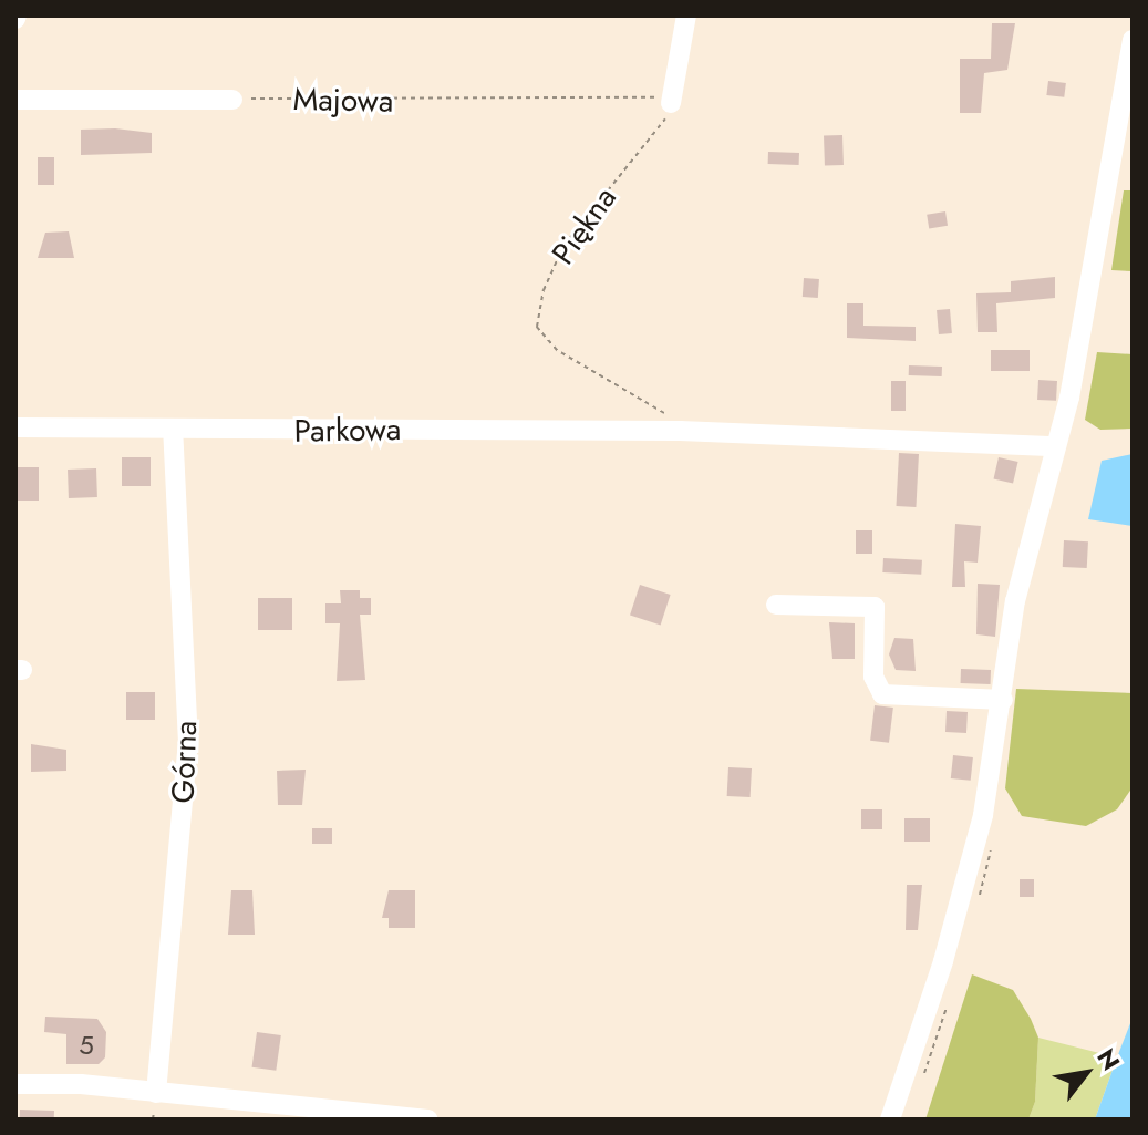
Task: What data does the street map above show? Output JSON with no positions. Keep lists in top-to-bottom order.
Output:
{
  "streets": {
    "street": ["Parkowa", "Górna"],
    "path": ["Majowa", "Piękna"]
  },
  "crossings": [
    ["Majowa", "Piękna"],
    ["Piękna", "Parkowa"],
    ["Parkowa", "Górna"]
  ],
  "house_numbers": ["5"],
  "north": "top right"
}
